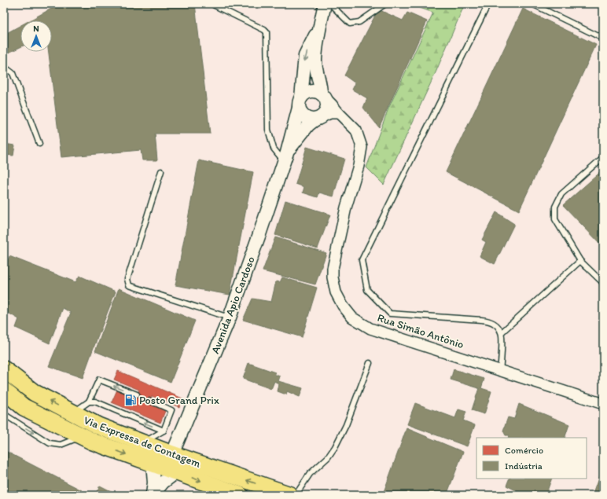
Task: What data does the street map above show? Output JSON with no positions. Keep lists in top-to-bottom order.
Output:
{
  "streets": {
    "highway": ["Via Expressa de Contagem"],
    "street": ["Avenida Apio Cardoso", "Rua Simão Antônio"]
  },
  "crossings": [
    ["Avenida Apio Cardoso", "Rua Simão Antônio"],
    ["Avenida Apio Cardoso", "Via Expressa de Contagem"]
  ],
  "places": {
    "fuel station": ["Posto Grand Prix"]
  },
  "legend": ["Comércio", "Indústria"],
  "north": "top"
}
